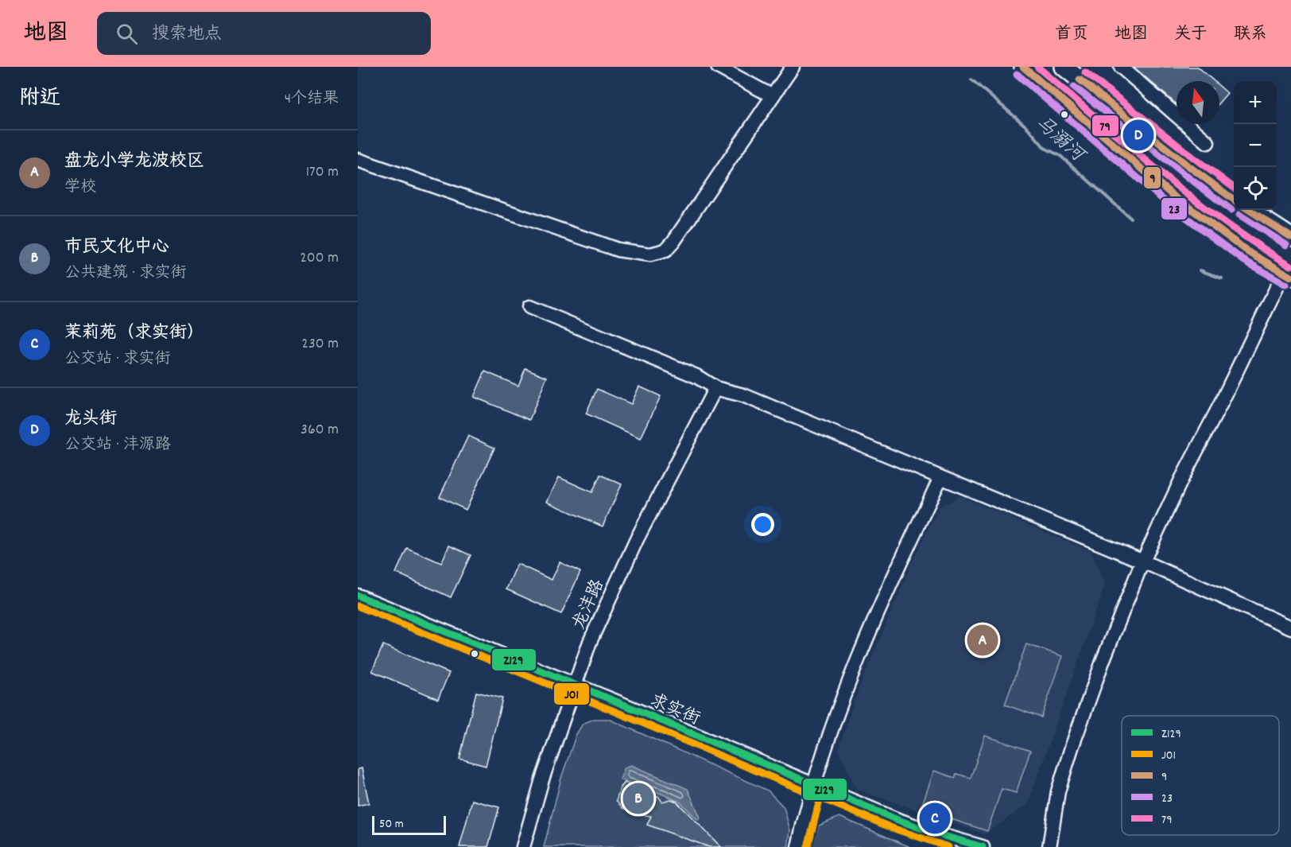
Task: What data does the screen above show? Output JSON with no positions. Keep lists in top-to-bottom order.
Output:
{
  "streets": {
    "street": ["龙沣路", "求实街"]
  },
  "crossings": [
    ["龙沣路", "求实街"]
  ],
  "water": ["马溺河"],
  "lines": [
    "transit line 9",
    "transit line 79",
    "transit line 23",
    "transit line Z129",
    "transit line J01"
  ],
  "legend": [
    "Z129",
    "J01",
    "9",
    "23",
    "79"
  ],
  "scale_bar": "50 m",
  "north": "top",
  "page": {
    "header": "地图",
    "search": "搜索地点",
    "nav": [
      "首页",
      "地图",
      "关于",
      "联系"
    ],
    "heading": ["附近", "4个结果"],
    "map_buttons": ["+", "−"],
    "pins": [
      "D",
      "A",
      "B",
      "C"
    ],
    "list": [
      {
        "mark": "A",
        "name": "盘龙小学龙波校区",
        "note": "学校",
        "value": "170 m"
      },
      {
        "mark": "B",
        "name": "市民文化中心",
        "note": "公共建筑 · 求实街",
        "value": "200 m"
      },
      {
        "mark": "C",
        "name": "茉莉苑（求实街）",
        "note": "公交站 · 求实街",
        "value": "230 m"
      },
      {
        "mark": "D",
        "name": "龙头街",
        "note": "公交站 · 沣源路",
        "value": "360 m"
      }
    ],
    "scale": "50 m"
  }
}
